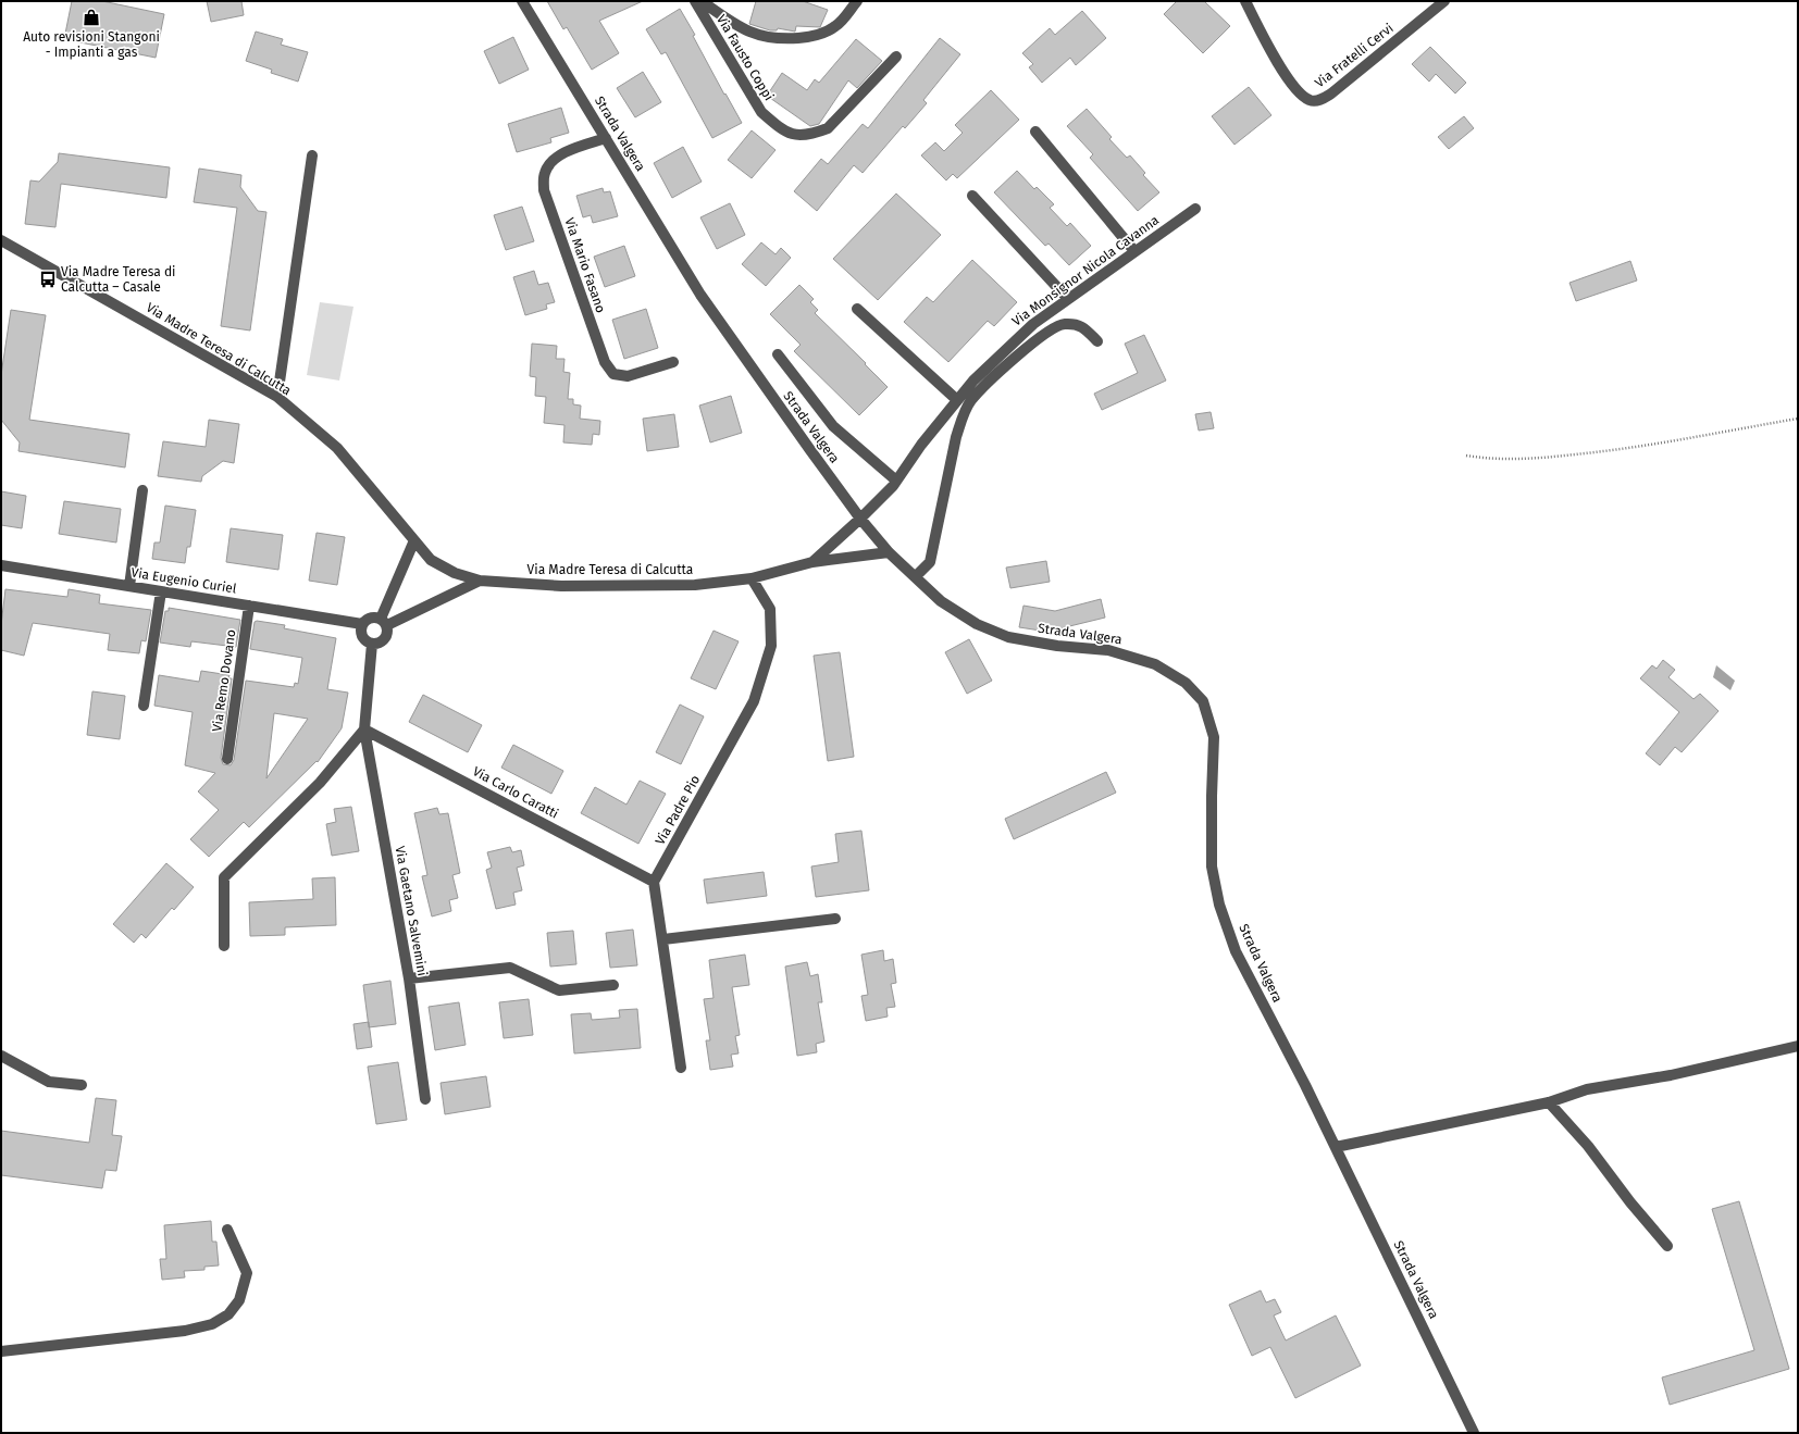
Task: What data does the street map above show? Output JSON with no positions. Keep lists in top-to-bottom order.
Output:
{
  "streets": {
    "street": [
      "Via Fratelli Cervi",
      "Via Fausto Coppi",
      "Strada Valgera",
      "Via Mario Fasano",
      "Via Monsignor Nicola Cavanna",
      "Via Madre Teresa di Calcutta",
      "Via Eugenio Curiel",
      "Via Remo Dovano",
      "Via Carlo Caratti",
      "Via Padre Pio",
      "Via Gaetano Salvemini"
    ]
  },
  "crossings": [
    ["Strada Valgera", "Via Mario Fasano"],
    ["Strada Valgera", "Via Monsignor Nicola Cavanna"],
    ["Strada Valgera", "Via Madre Teresa di Calcutta"],
    ["Via Monsignor Nicola Cavanna", "Via Madre Teresa di Calcutta"],
    ["Via Madre Teresa di Calcutta", "Via Padre Pio"],
    ["Via Eugenio Curiel", "Via Remo Dovano"],
    ["Via Carlo Caratti", "Via Padre Pio"],
    ["Via Carlo Caratti", "Via Gaetano Salvemini"]
  ],
  "places": {
    "shop": ["Auto revisioni Stangoni - Impianti a gas"],
    "bus stop": ["Via Madre Teresa di Calcutta – Casale"]
  }
}
